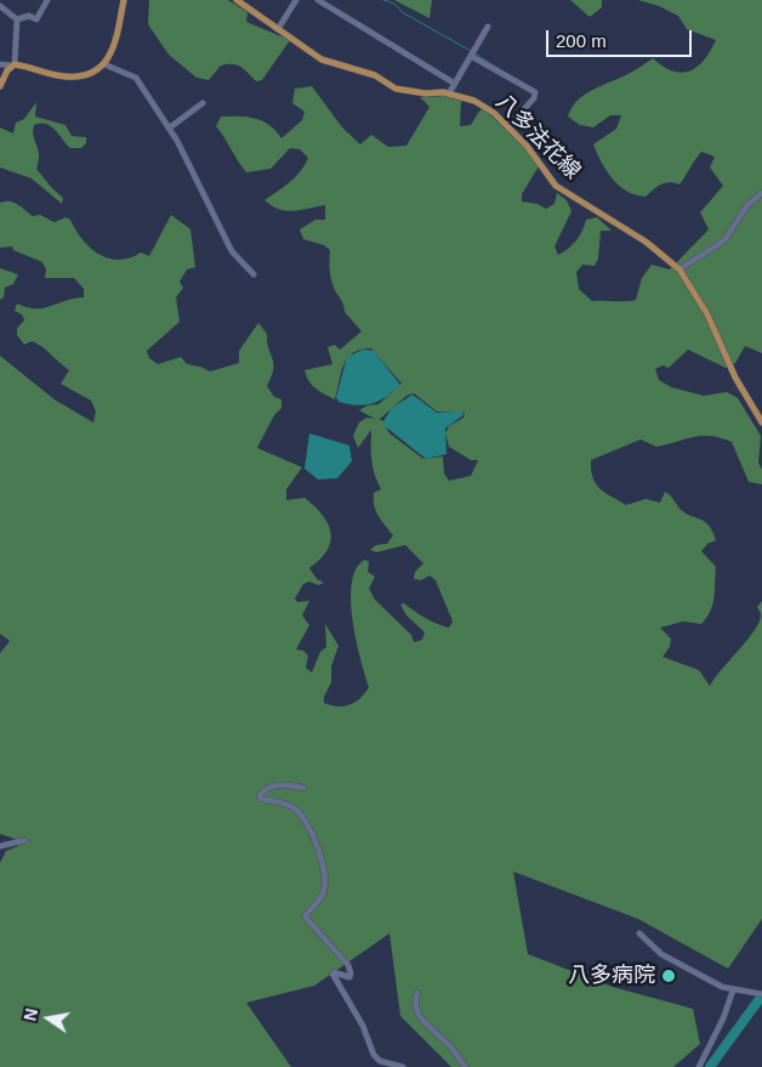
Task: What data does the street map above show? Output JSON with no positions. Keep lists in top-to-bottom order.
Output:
{
  "streets": {
    "main road": ["八多法花線"]
  },
  "places": ["八多病院"],
  "scale_bar": "200 m",
  "north": "left"
}
